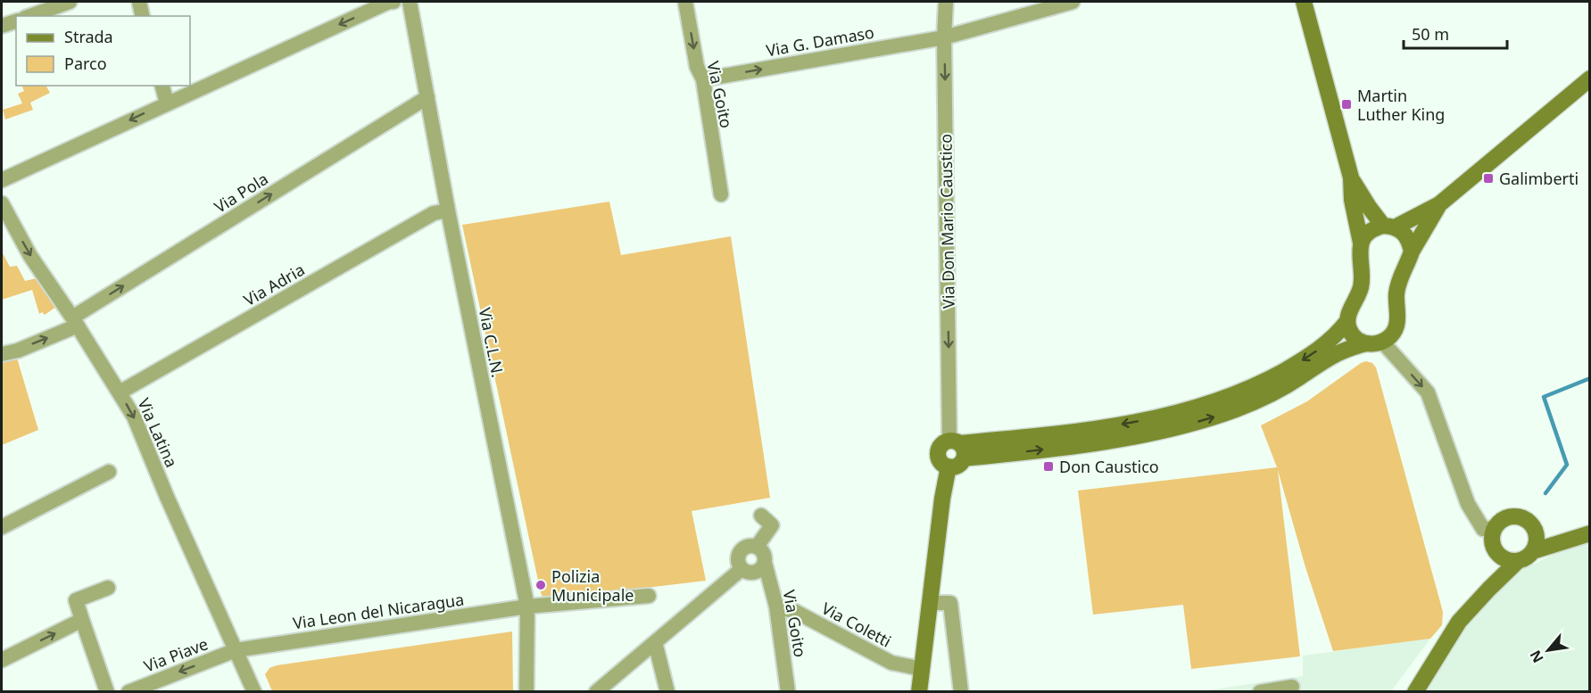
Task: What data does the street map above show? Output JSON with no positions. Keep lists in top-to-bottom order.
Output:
{
  "streets": {
    "street": [
      "Via G. Damaso",
      "Via Goito",
      "Via Pola",
      "Via Don Mario Caustico",
      "Via Adria",
      "Via C.L.N.",
      "Via Latina",
      "Via Leon del Nicaragua",
      "Via Coletti",
      "Via Piave"
    ]
  },
  "crossings": [
    ["Via G. Damaso", "Via Goito"],
    ["Via G. Damaso", "Via Don Mario Caustico"],
    ["Via Goito", "Via Coletti"],
    ["Via Pola", "Via C.L.N."],
    ["Via Pola", "Via Latina"],
    ["Via Adria", "Via C.L.N."],
    ["Via Adria", "Via Latina"],
    ["Via C.L.N.", "Via Leon del Nicaragua"],
    ["Via Latina", "Via Leon del Nicaragua"],
    ["Via Latina", "Via Piave"],
    ["Via Leon del Nicaragua", "Via Piave"]
  ],
  "one_way": [
    "Via G. Damaso",
    "Via Don Mario Caustico",
    "Via Latina",
    "Via Piave"
  ],
  "places": {
    "transit": ["Martin Luther King", "Galimberti", "Don Caustico"],
    "other": ["Polizia Municipale"]
  },
  "legend": ["Strada", "Parco"],
  "scale_bar": "50 m",
  "north": "bottom left"
}
